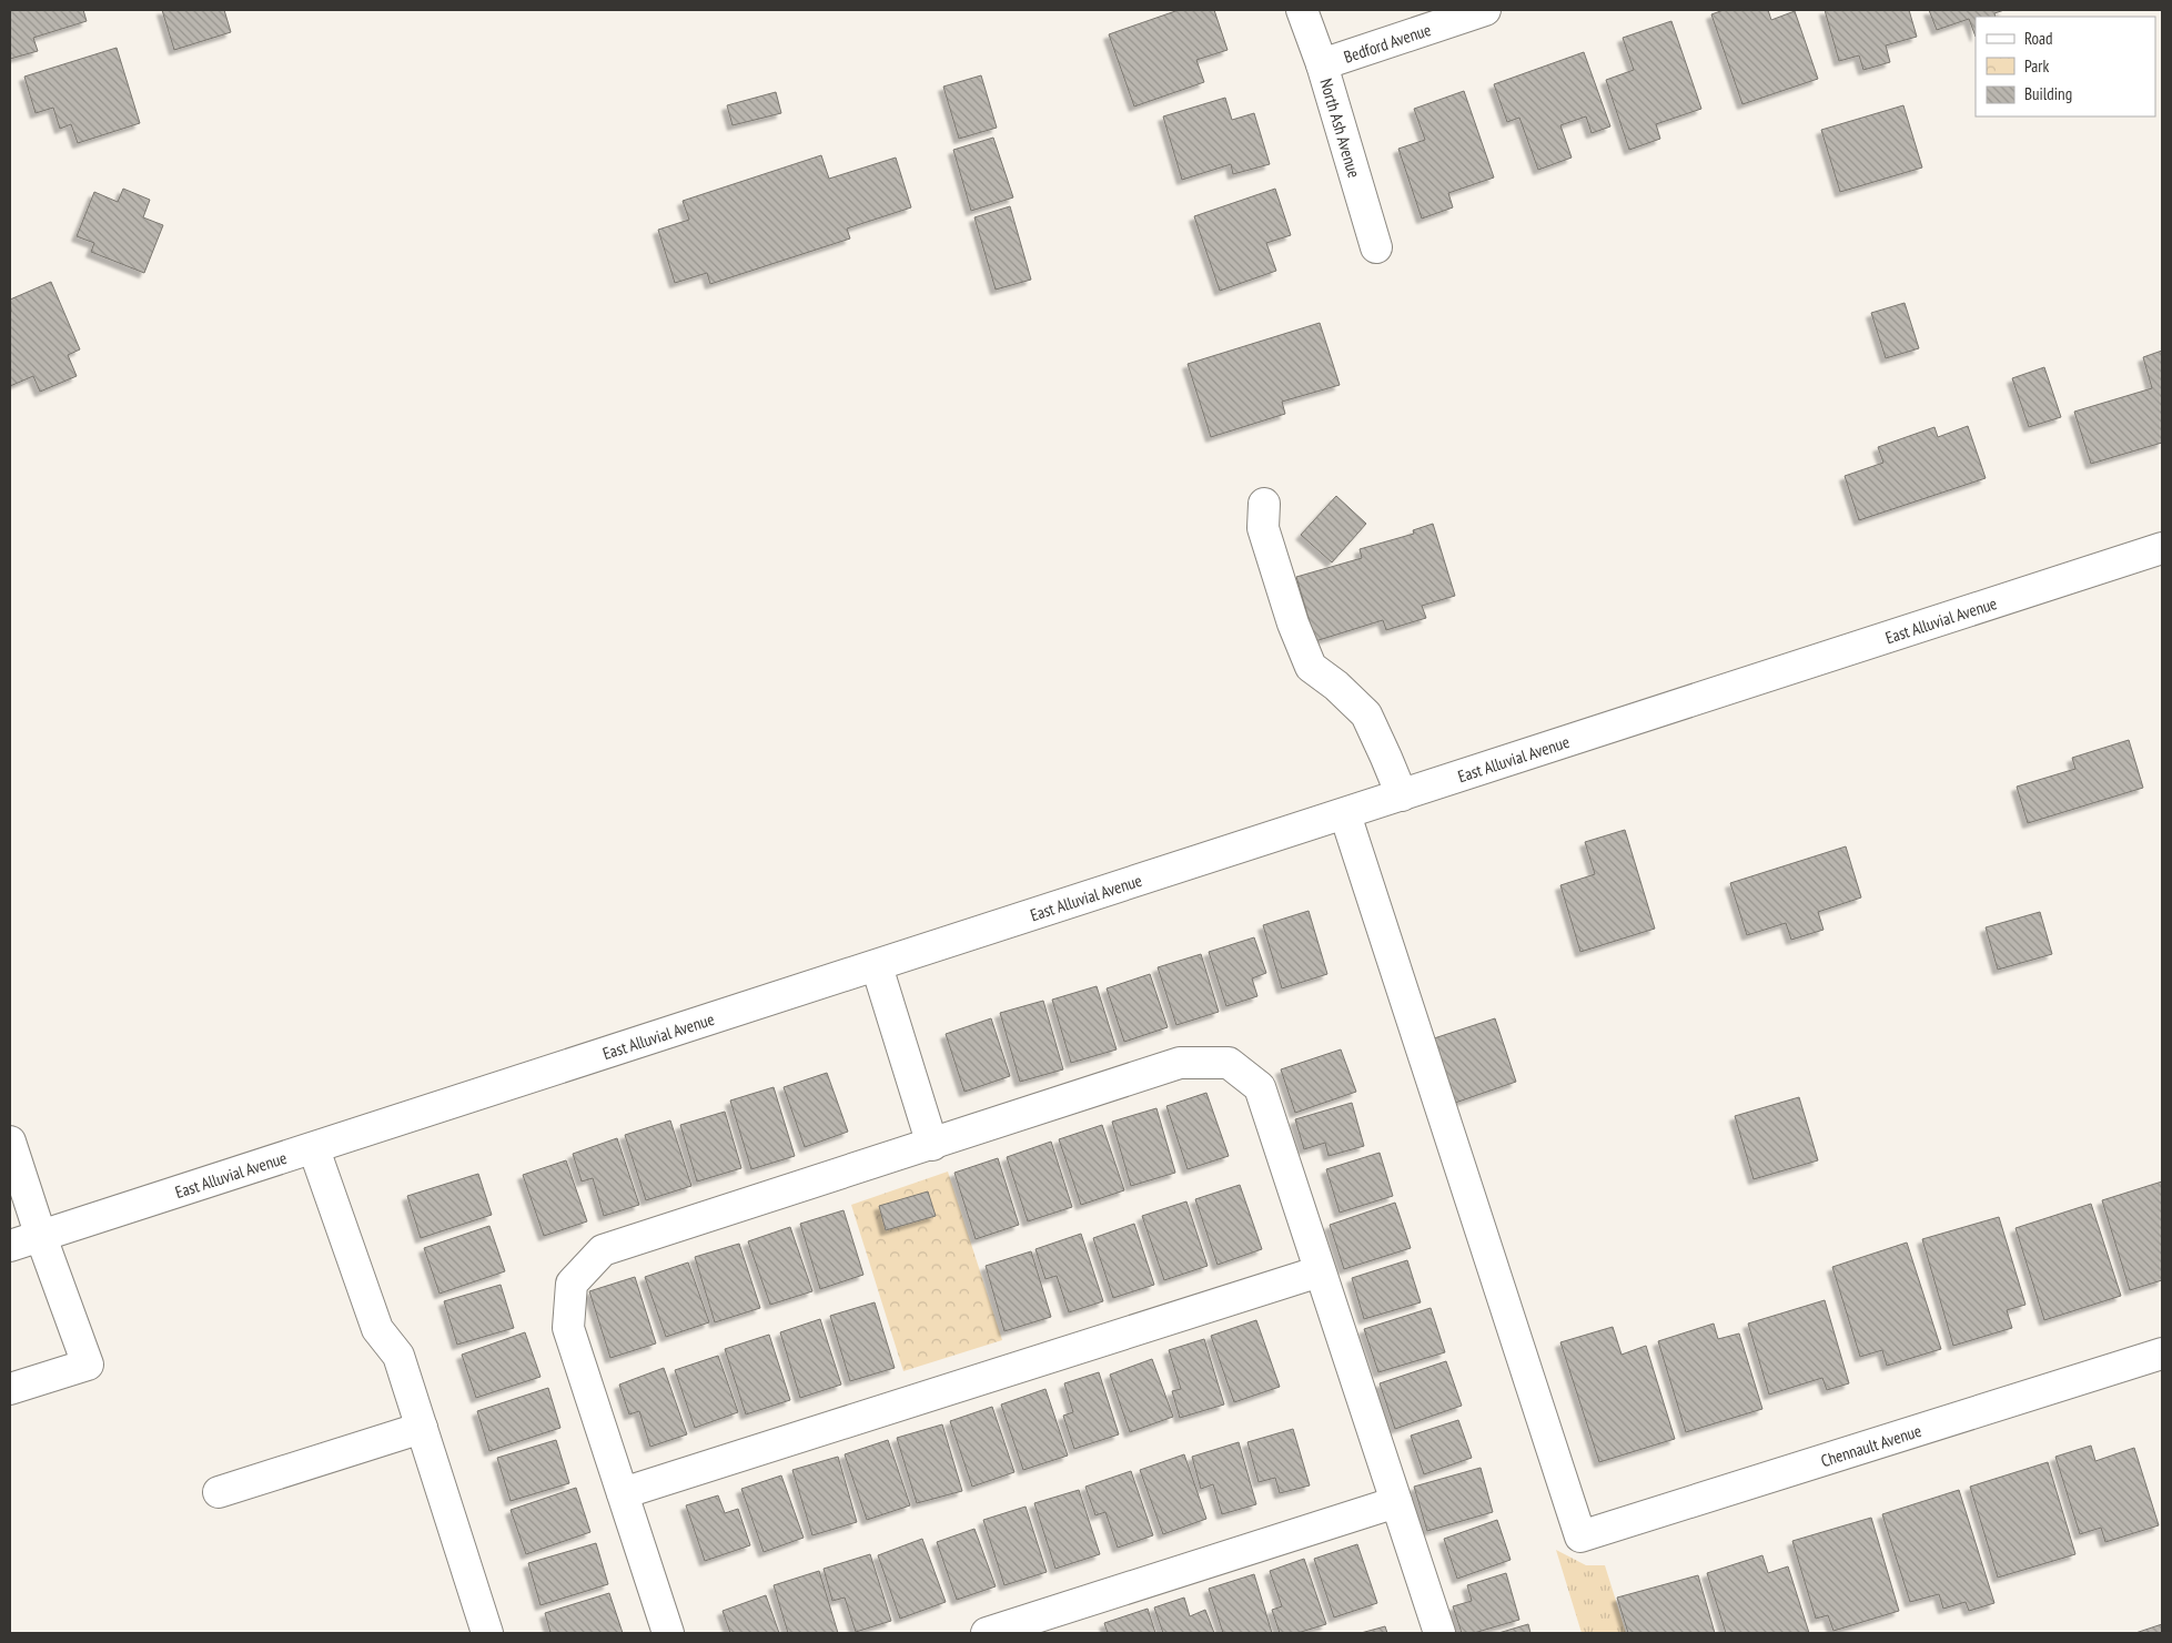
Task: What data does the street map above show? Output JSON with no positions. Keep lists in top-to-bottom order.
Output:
{
  "streets": {
    "street": [
      "Bedford Avenue",
      "North Ash Avenue",
      "East Alluvial Avenue",
      "Chennault Avenue"
    ]
  },
  "crossings": [
    ["Bedford Avenue", "North Ash Avenue"],
    ["East Alluvial Avenue", "Chennault Avenue"]
  ],
  "legend": ["Road", "Park", "Building"]
}
